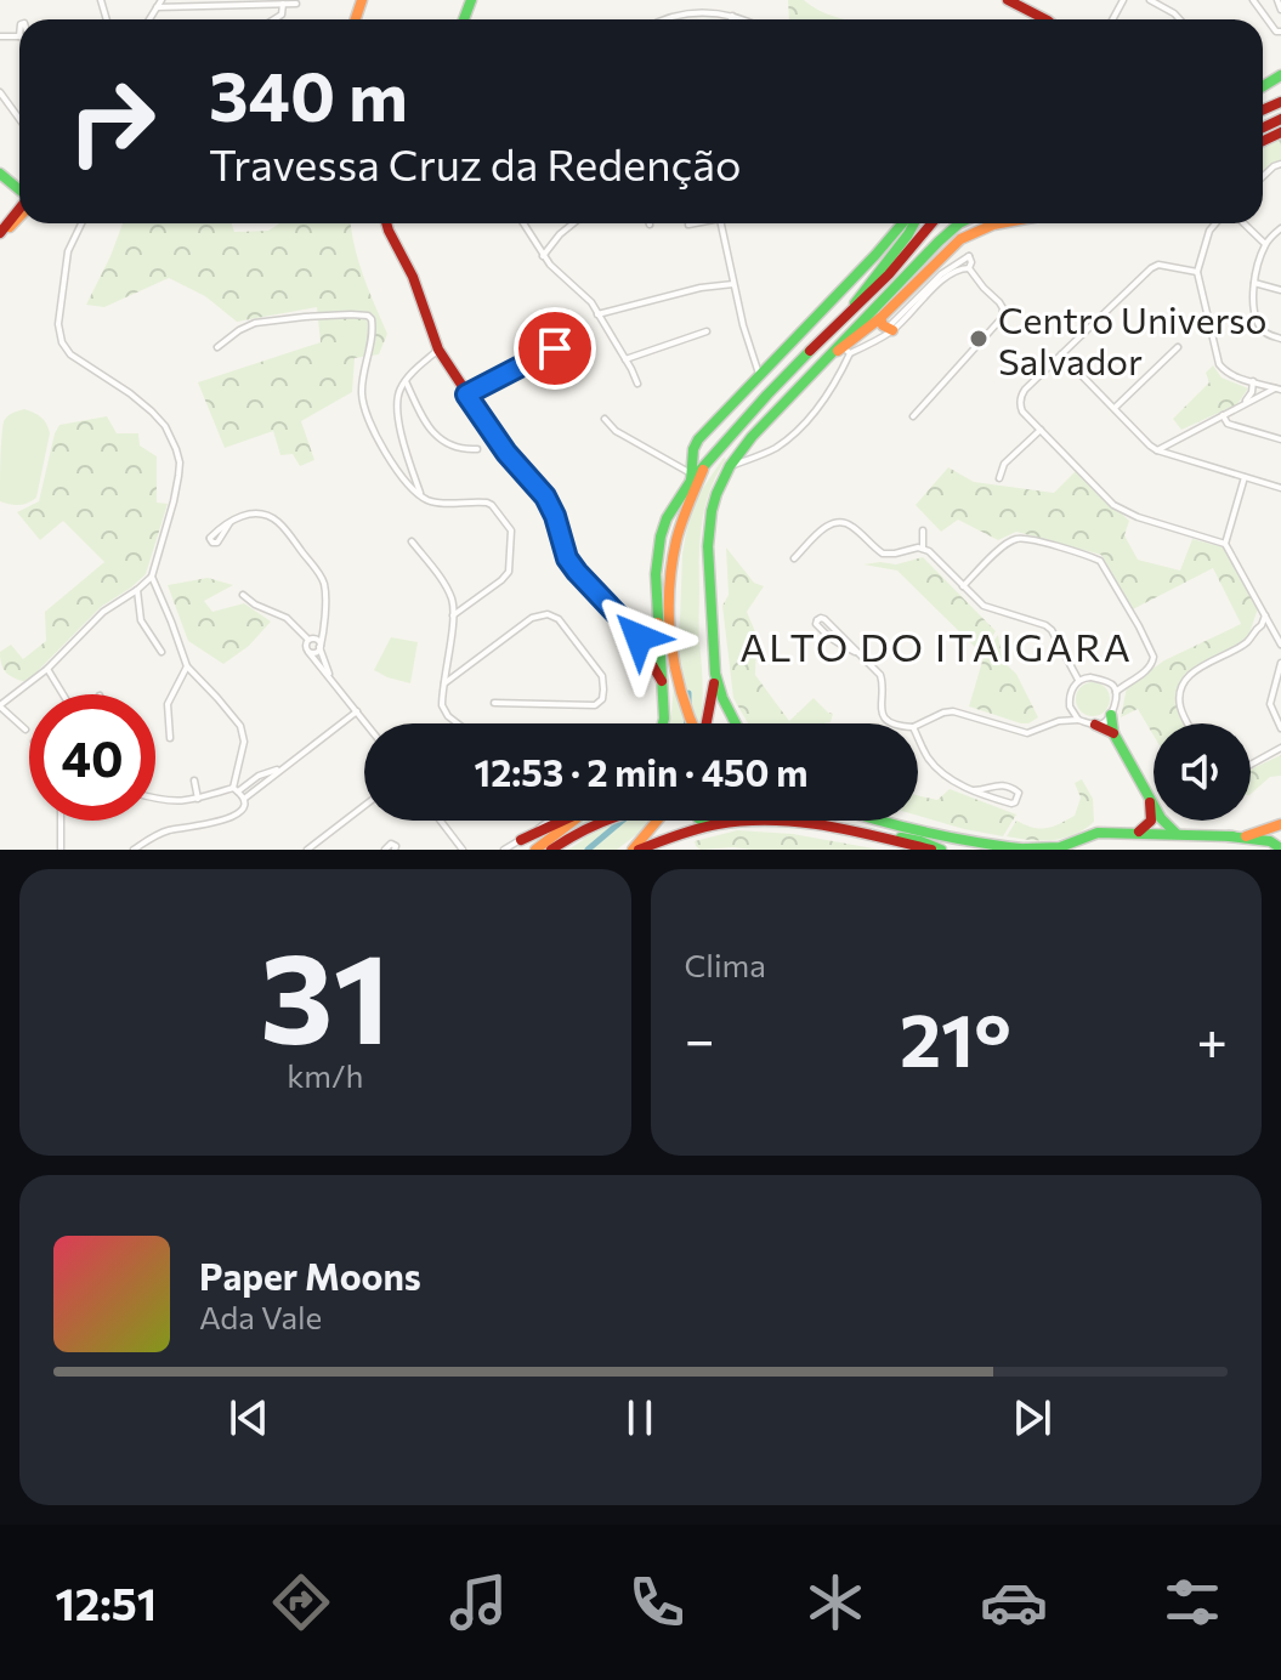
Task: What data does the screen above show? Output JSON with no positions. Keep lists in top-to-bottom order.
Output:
{
  "districts": ["ALTO DO ITAIGARA"],
  "places": ["Centro Universo Salvador"],
  "page": {
    "turn": ["340 m", "Travessa Cruz da Redenção"],
    "limit": "40",
    "trip": "12:53 · 2 min · 450 m",
    "tile": [
      ["31", "km/h"],
      "Clima"
    ],
    "heat": ["−", "21°", "+"],
    "song": ["Paper Moons", "Ada Vale"],
    "tabs": "12:51"
  }
}
